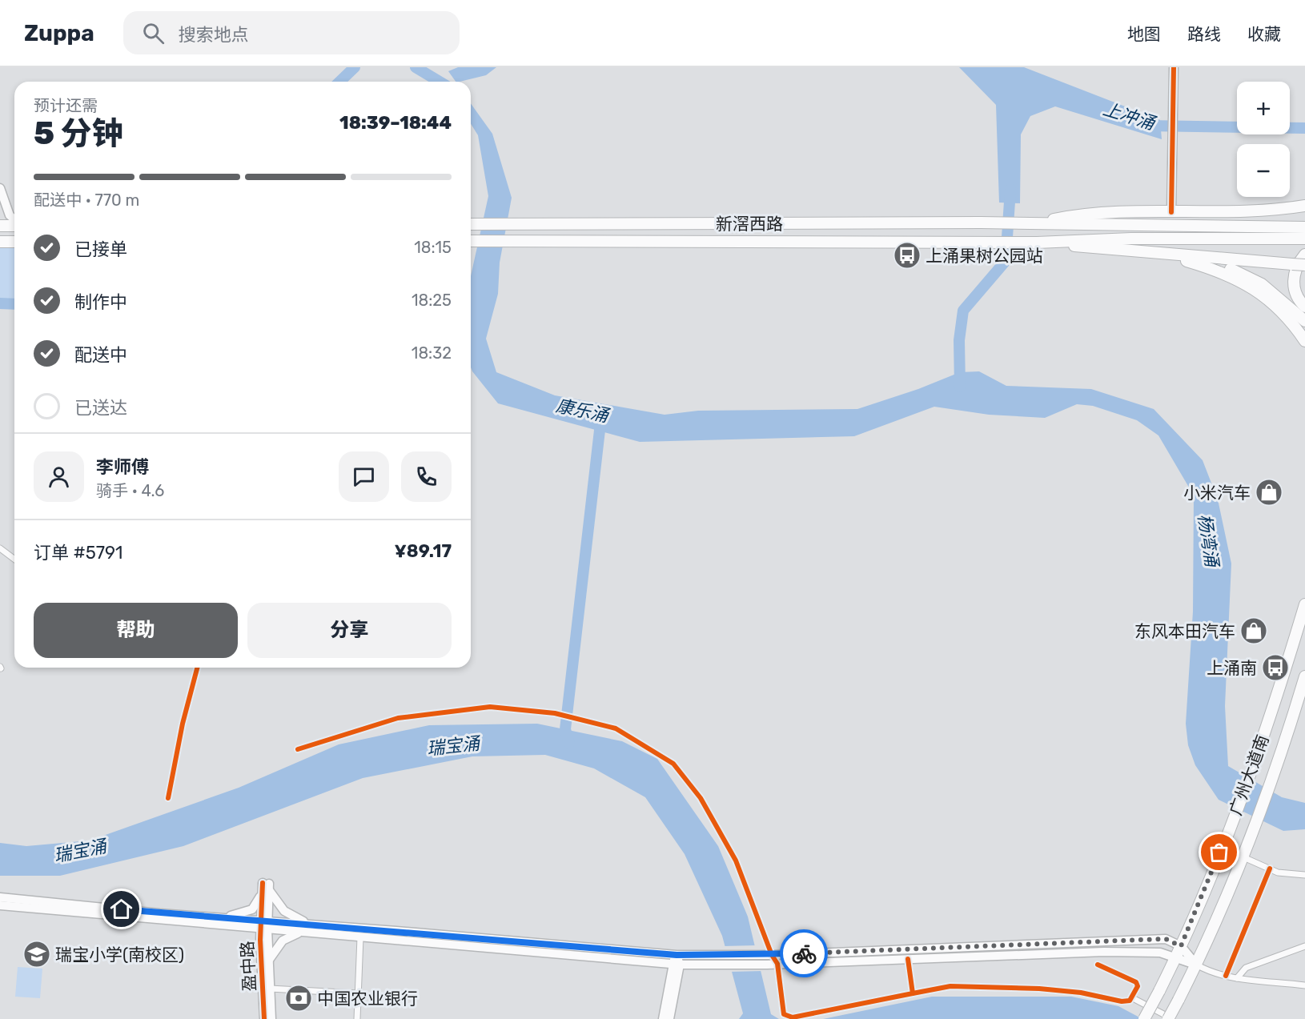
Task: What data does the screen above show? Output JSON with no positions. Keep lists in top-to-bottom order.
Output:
{
  "streets": {
    "highway": ["新滘西路", "广州大道南"],
    "main road": ["盈中路"]
  },
  "water": [
    "上冲涌",
    "康乐涌",
    "杨湾涌",
    "瑞宝涌"
  ],
  "places": {
    "bus stop": ["上涌果树公园站", "上涌南"],
    "shop": ["小米汽车", "东风本田汽车"],
    "school or university": ["瑞宝小学(南校区)"],
    "bank": ["中国农业银行"]
  },
  "page": {
    "header": "Zuppa",
    "search": "搜索地点",
    "nav": ["地图", "路线", "收藏"],
    "map_buttons": ["+", "−"],
    "heading": ["5 分钟", "预计还需", "18:39–18:44"],
    "panel": [
      "李师傅",
      "骑手 · 4.6",
      "订单 #5791",
      "¥89.17"
    ],
    "bar": "配送中 · 770 m",
    "list": [
      ["已接单", "18:15"],
      ["制作中", "18:25"],
      ["配送中", "18:32"],
      "已送达"
    ],
    "buttons": ["帮助", "分享"]
  }
}
